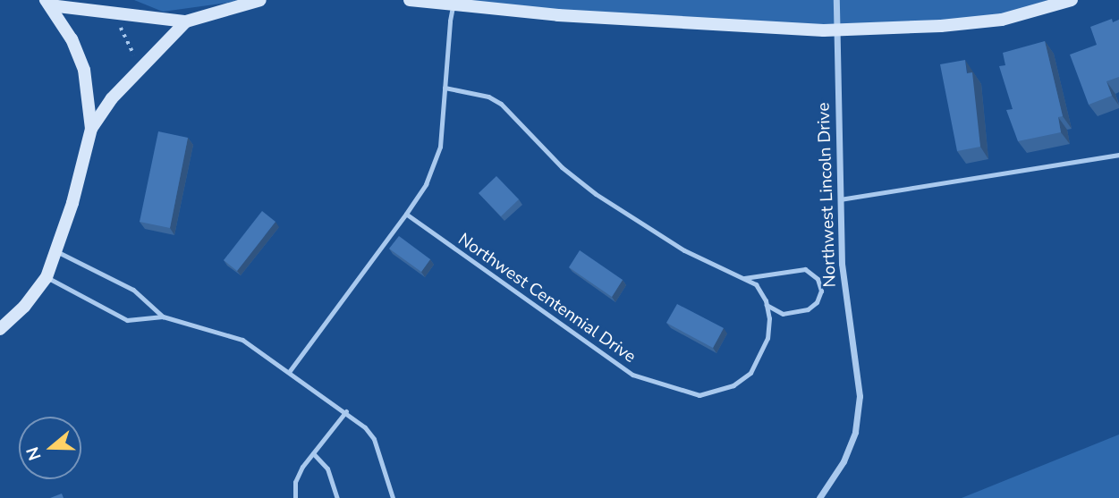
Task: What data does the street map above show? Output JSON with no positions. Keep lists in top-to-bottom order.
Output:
{
  "streets": {
    "street": ["Northwest Lincoln Drive"],
    "lane": ["Northwest Centennial Drive"]
  },
  "north": "left"
}
